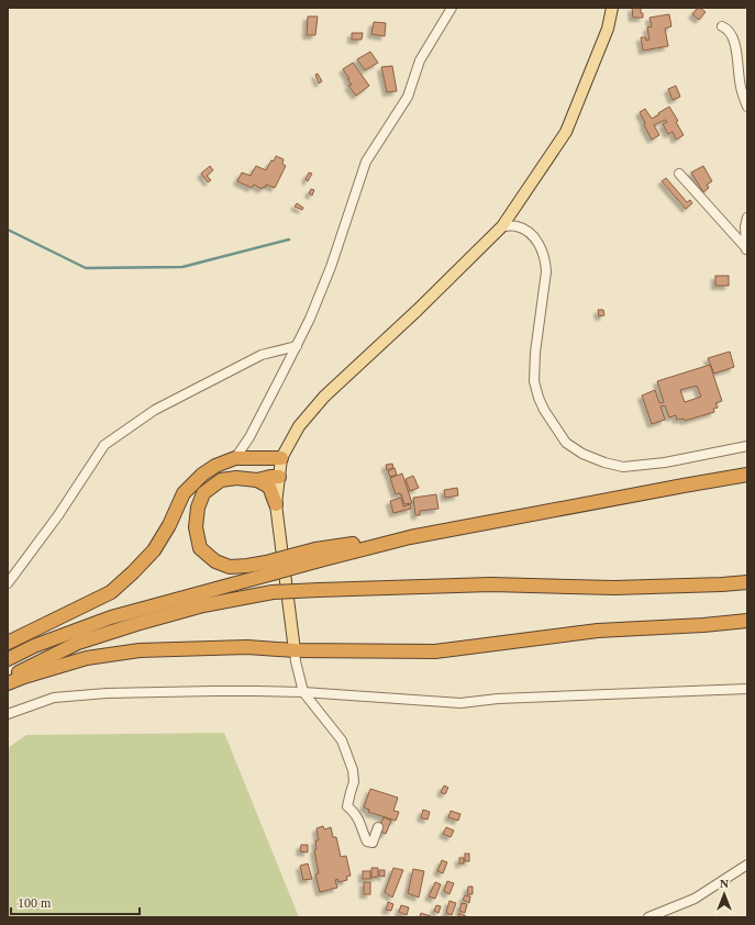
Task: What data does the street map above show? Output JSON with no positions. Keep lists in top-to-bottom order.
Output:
{
  "scale_bar": "100 m",
  "north": "top"
}
